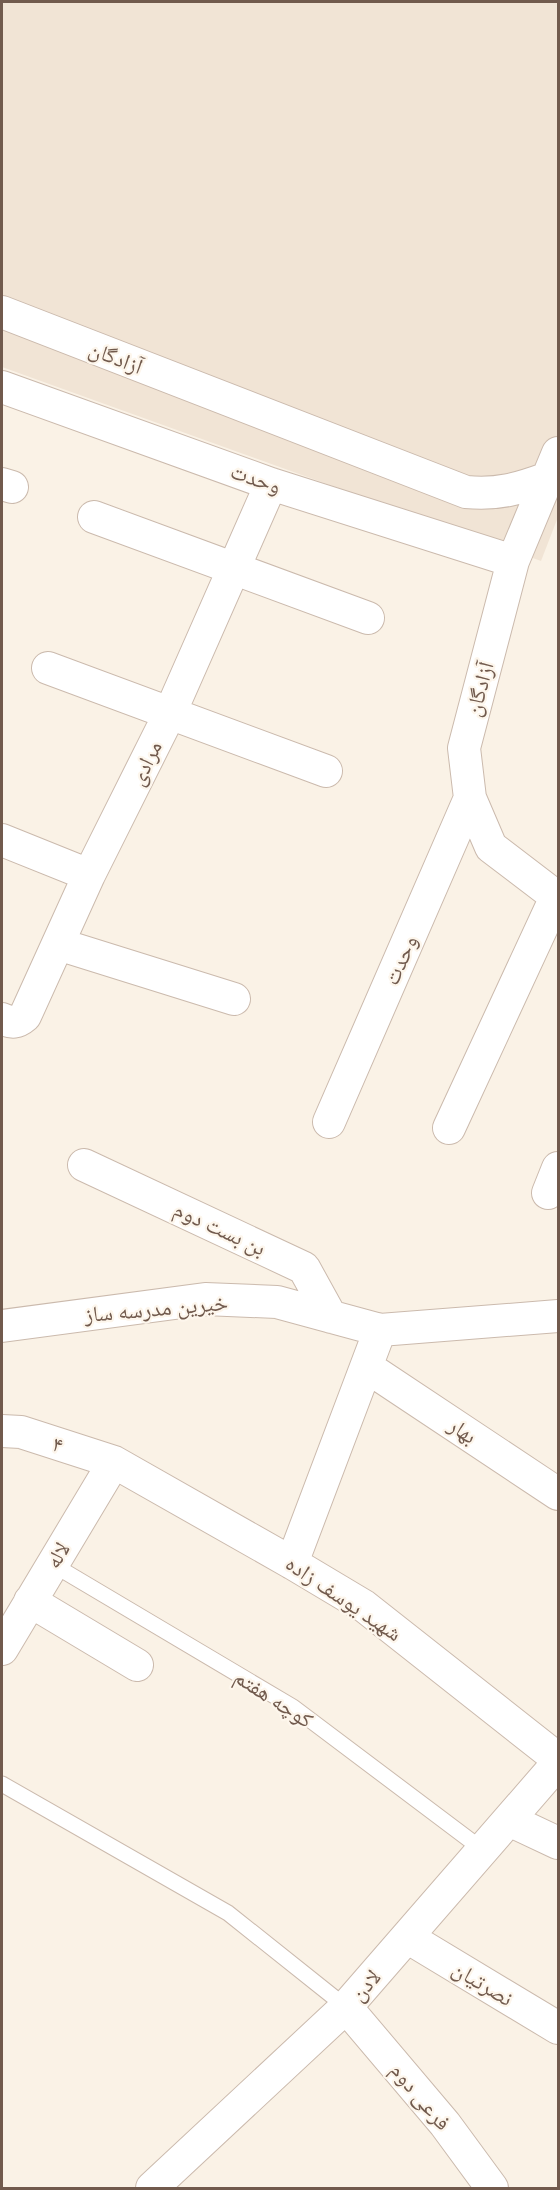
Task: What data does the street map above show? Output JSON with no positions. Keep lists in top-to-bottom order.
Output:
{
  "streets": {
    "street": [
      "آزادگان",
      "وحدت",
      "مرادی",
      "بن بست دوم",
      "خیرین مدرسه ساز",
      "بهار",
      "۴",
      "لاله",
      "شهید یوسف زاده",
      "نصرتیان",
      "لادن",
      "فرعی دوم"
    ],
    "lane": ["کوچه هفتم"]
  },
  "crossings": [
    ["آزادگان", "وحدت"],
    ["وحدت", "مرادی"],
    ["بن بست دوم", "خیرین مدرسه ساز"],
    ["۴", "لاله"],
    ["۴", "شهید یوسف زاده"],
    ["لاله", "شهید یوسف زاده"],
    ["لاله", "کوچه هفتم"],
    ["شهید یوسف زاده", "لادن"],
    ["کوچه هفتم", "لادن"],
    ["نصرتیان", "لادن"],
    ["لادن", "فرعی دوم"]
  ]
}
